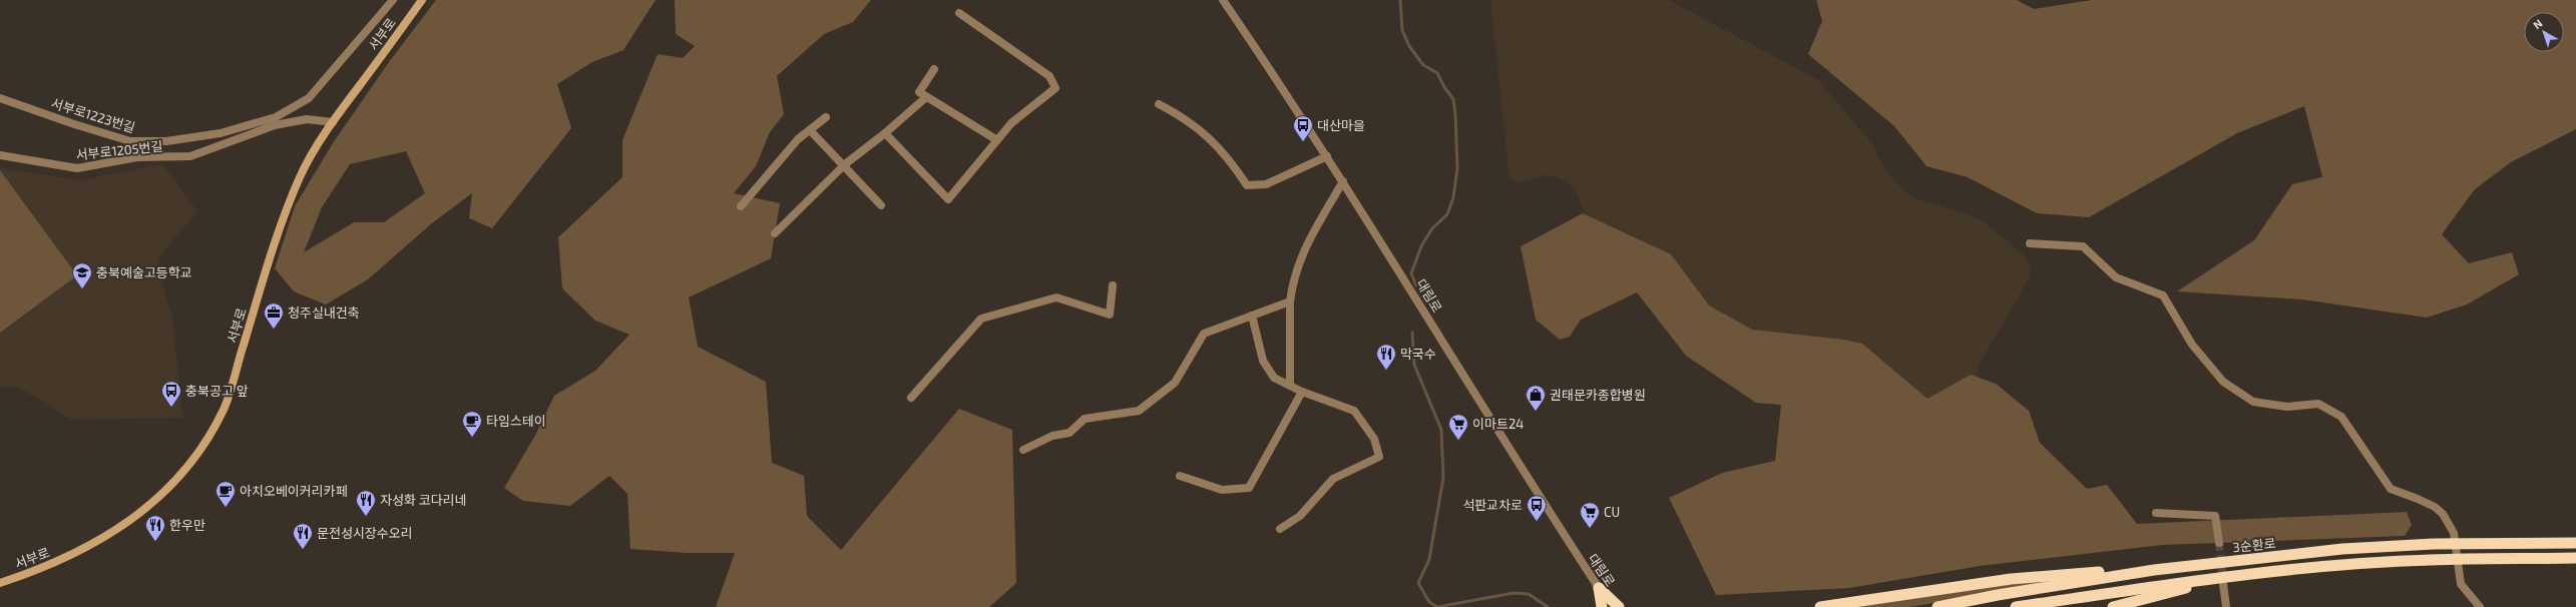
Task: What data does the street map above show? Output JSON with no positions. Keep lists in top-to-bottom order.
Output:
{
  "streets": {
    "highway": ["3순환로"],
    "main road": ["서부로"],
    "street": ["서부로1223번길", "서부로1205번길", "대림로"]
  },
  "crossings": [
    ["서부로", "서부로1205번길"]
  ],
  "places": {
    "bus stop": ["대산마을", "충북공고 앞", "석판교차로"],
    "school or university": ["충북예술고등학교"],
    "office": ["청주실내건축"],
    "restaurant": [
      "막국수",
      "자성화 코다리네",
      "한우만",
      "문전성시장수오리"
    ],
    "shop": ["권태문카종합병원"],
    "cafe": ["타임스테이", "아치오베이커리카페"],
    "supermarket": ["이마트24", "CU"]
  },
  "north": "top left"
}
